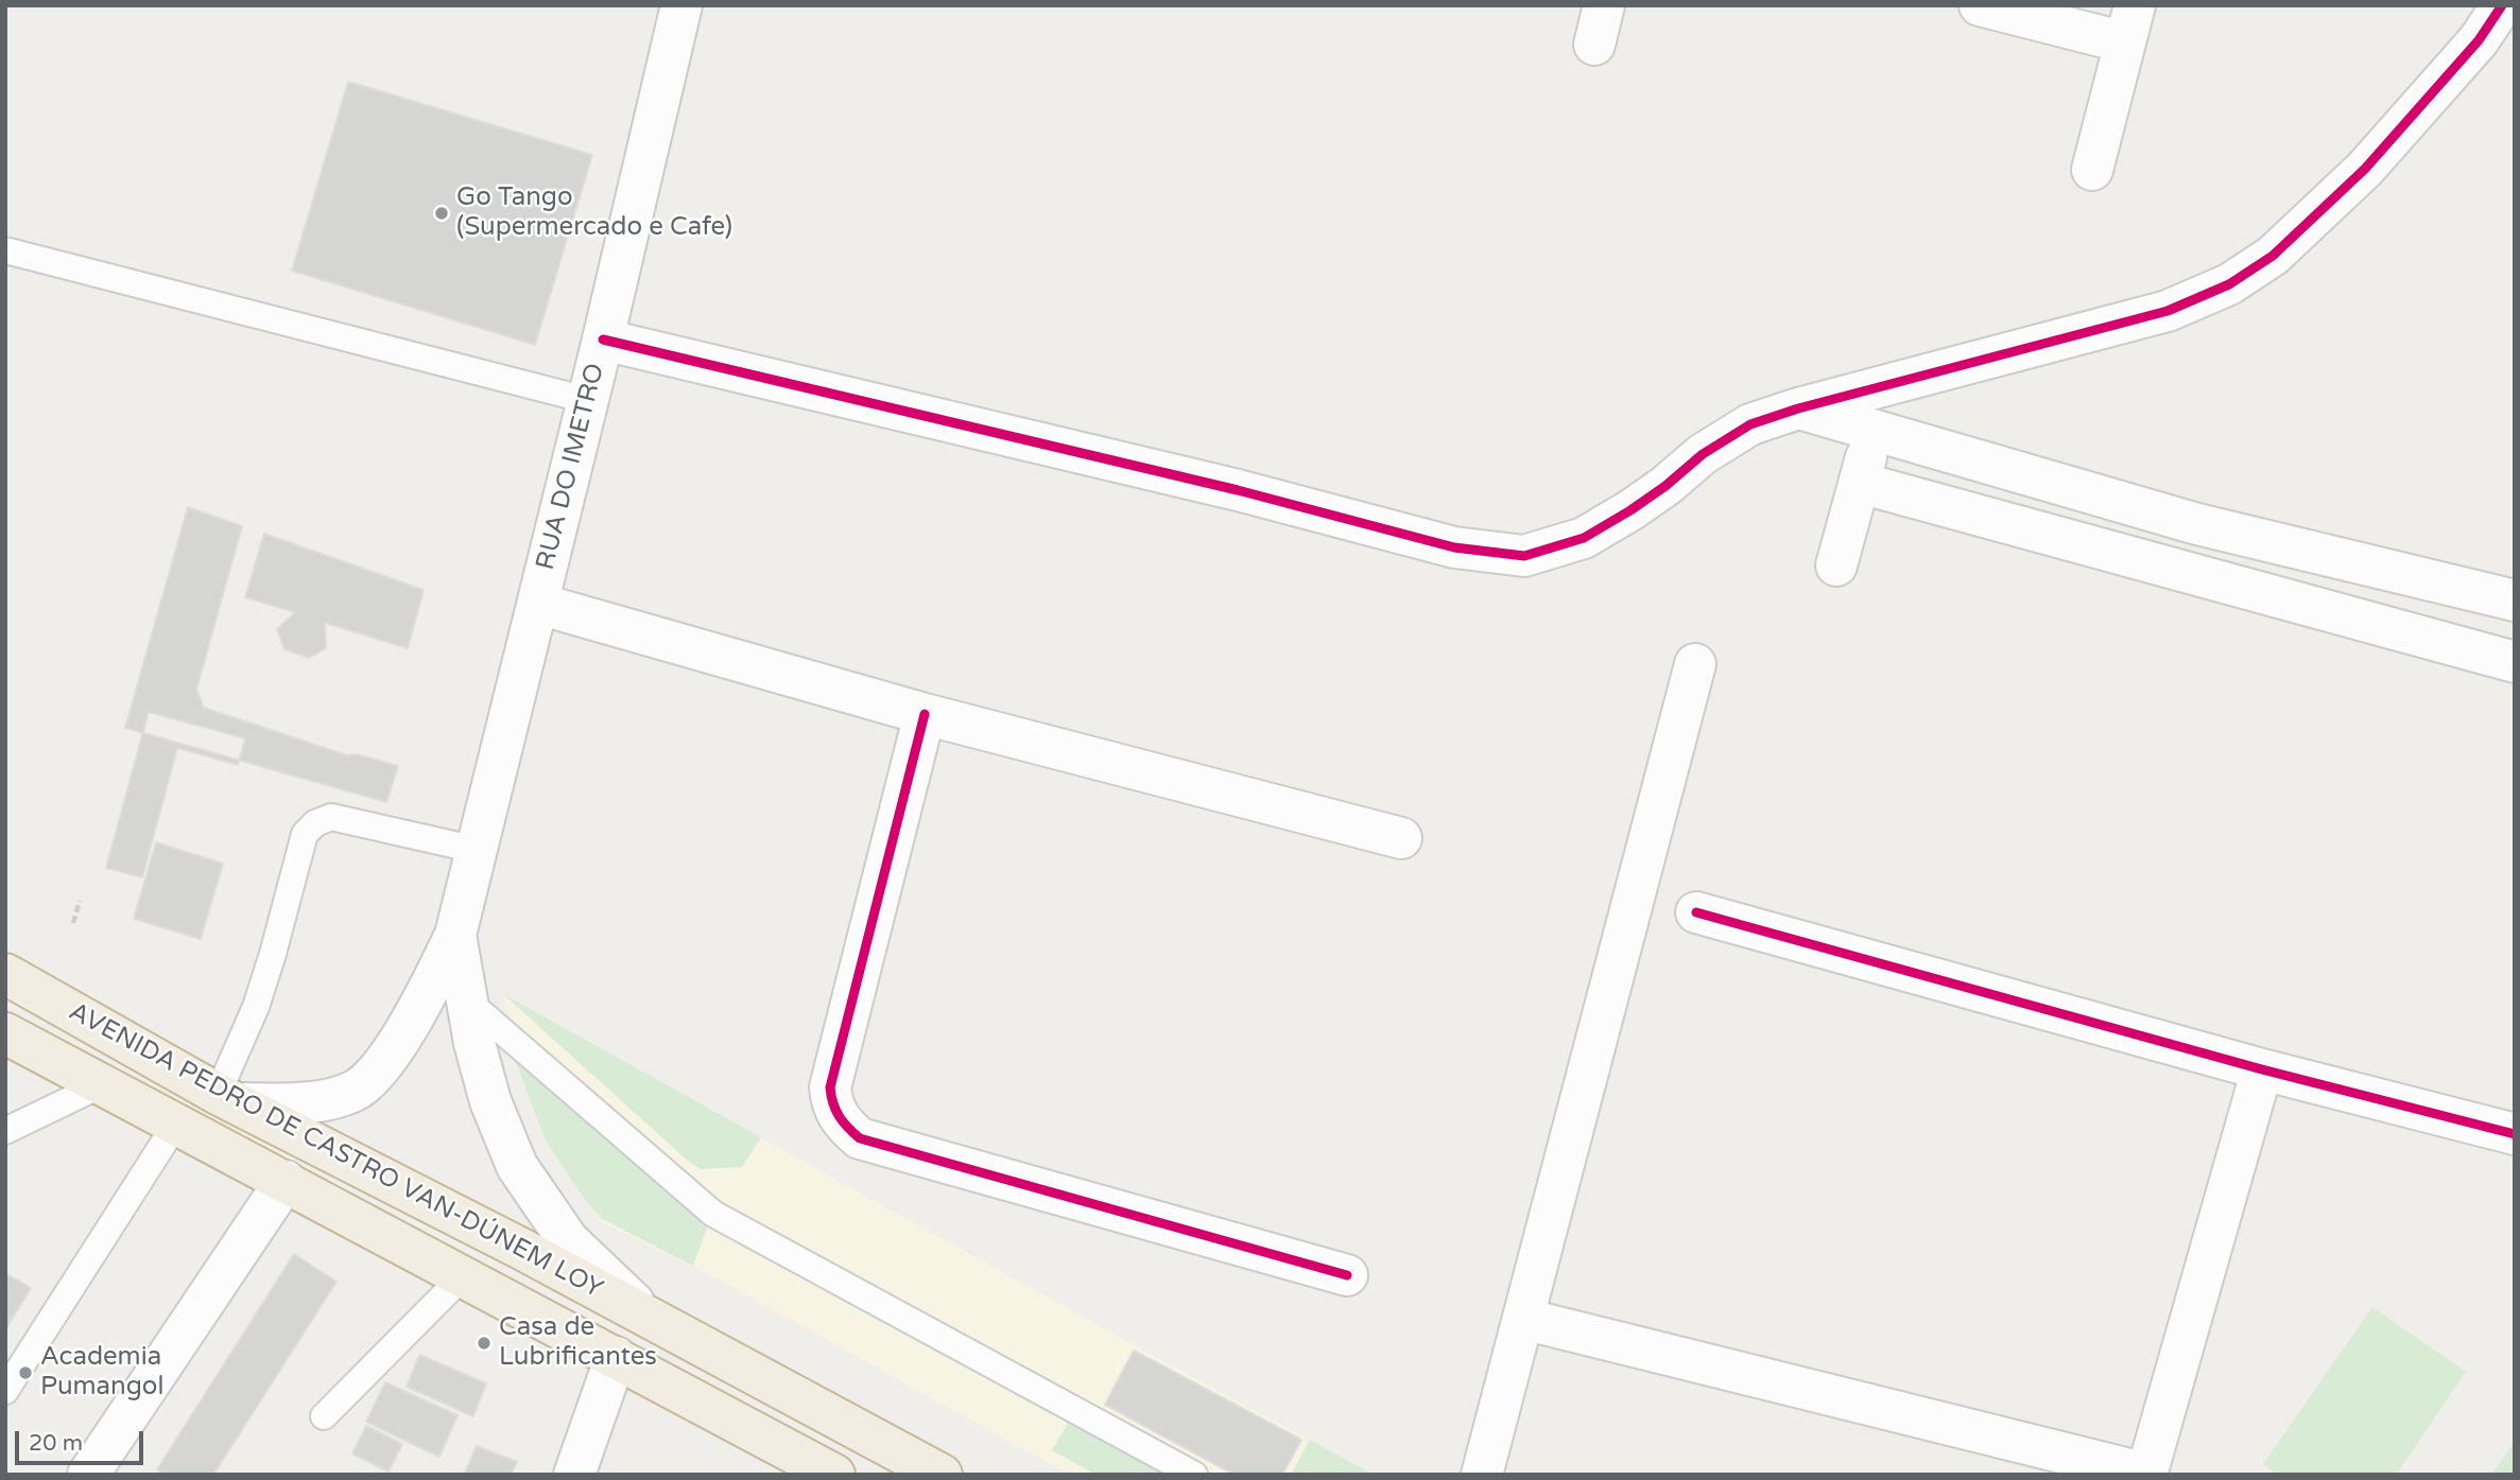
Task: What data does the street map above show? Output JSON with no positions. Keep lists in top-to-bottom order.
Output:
{
  "streets": {
    "highway": ["AVENIDA PEDRO DE CASTRO VAN-DÚNEM LOY"],
    "street": ["RUA DO IMETRO"]
  },
  "places": ["Go Tango (Supermercado e Cafe)", "Casa de Lubrificantes", "Academia Pumangol"],
  "scale_bar": "20 m"
}
